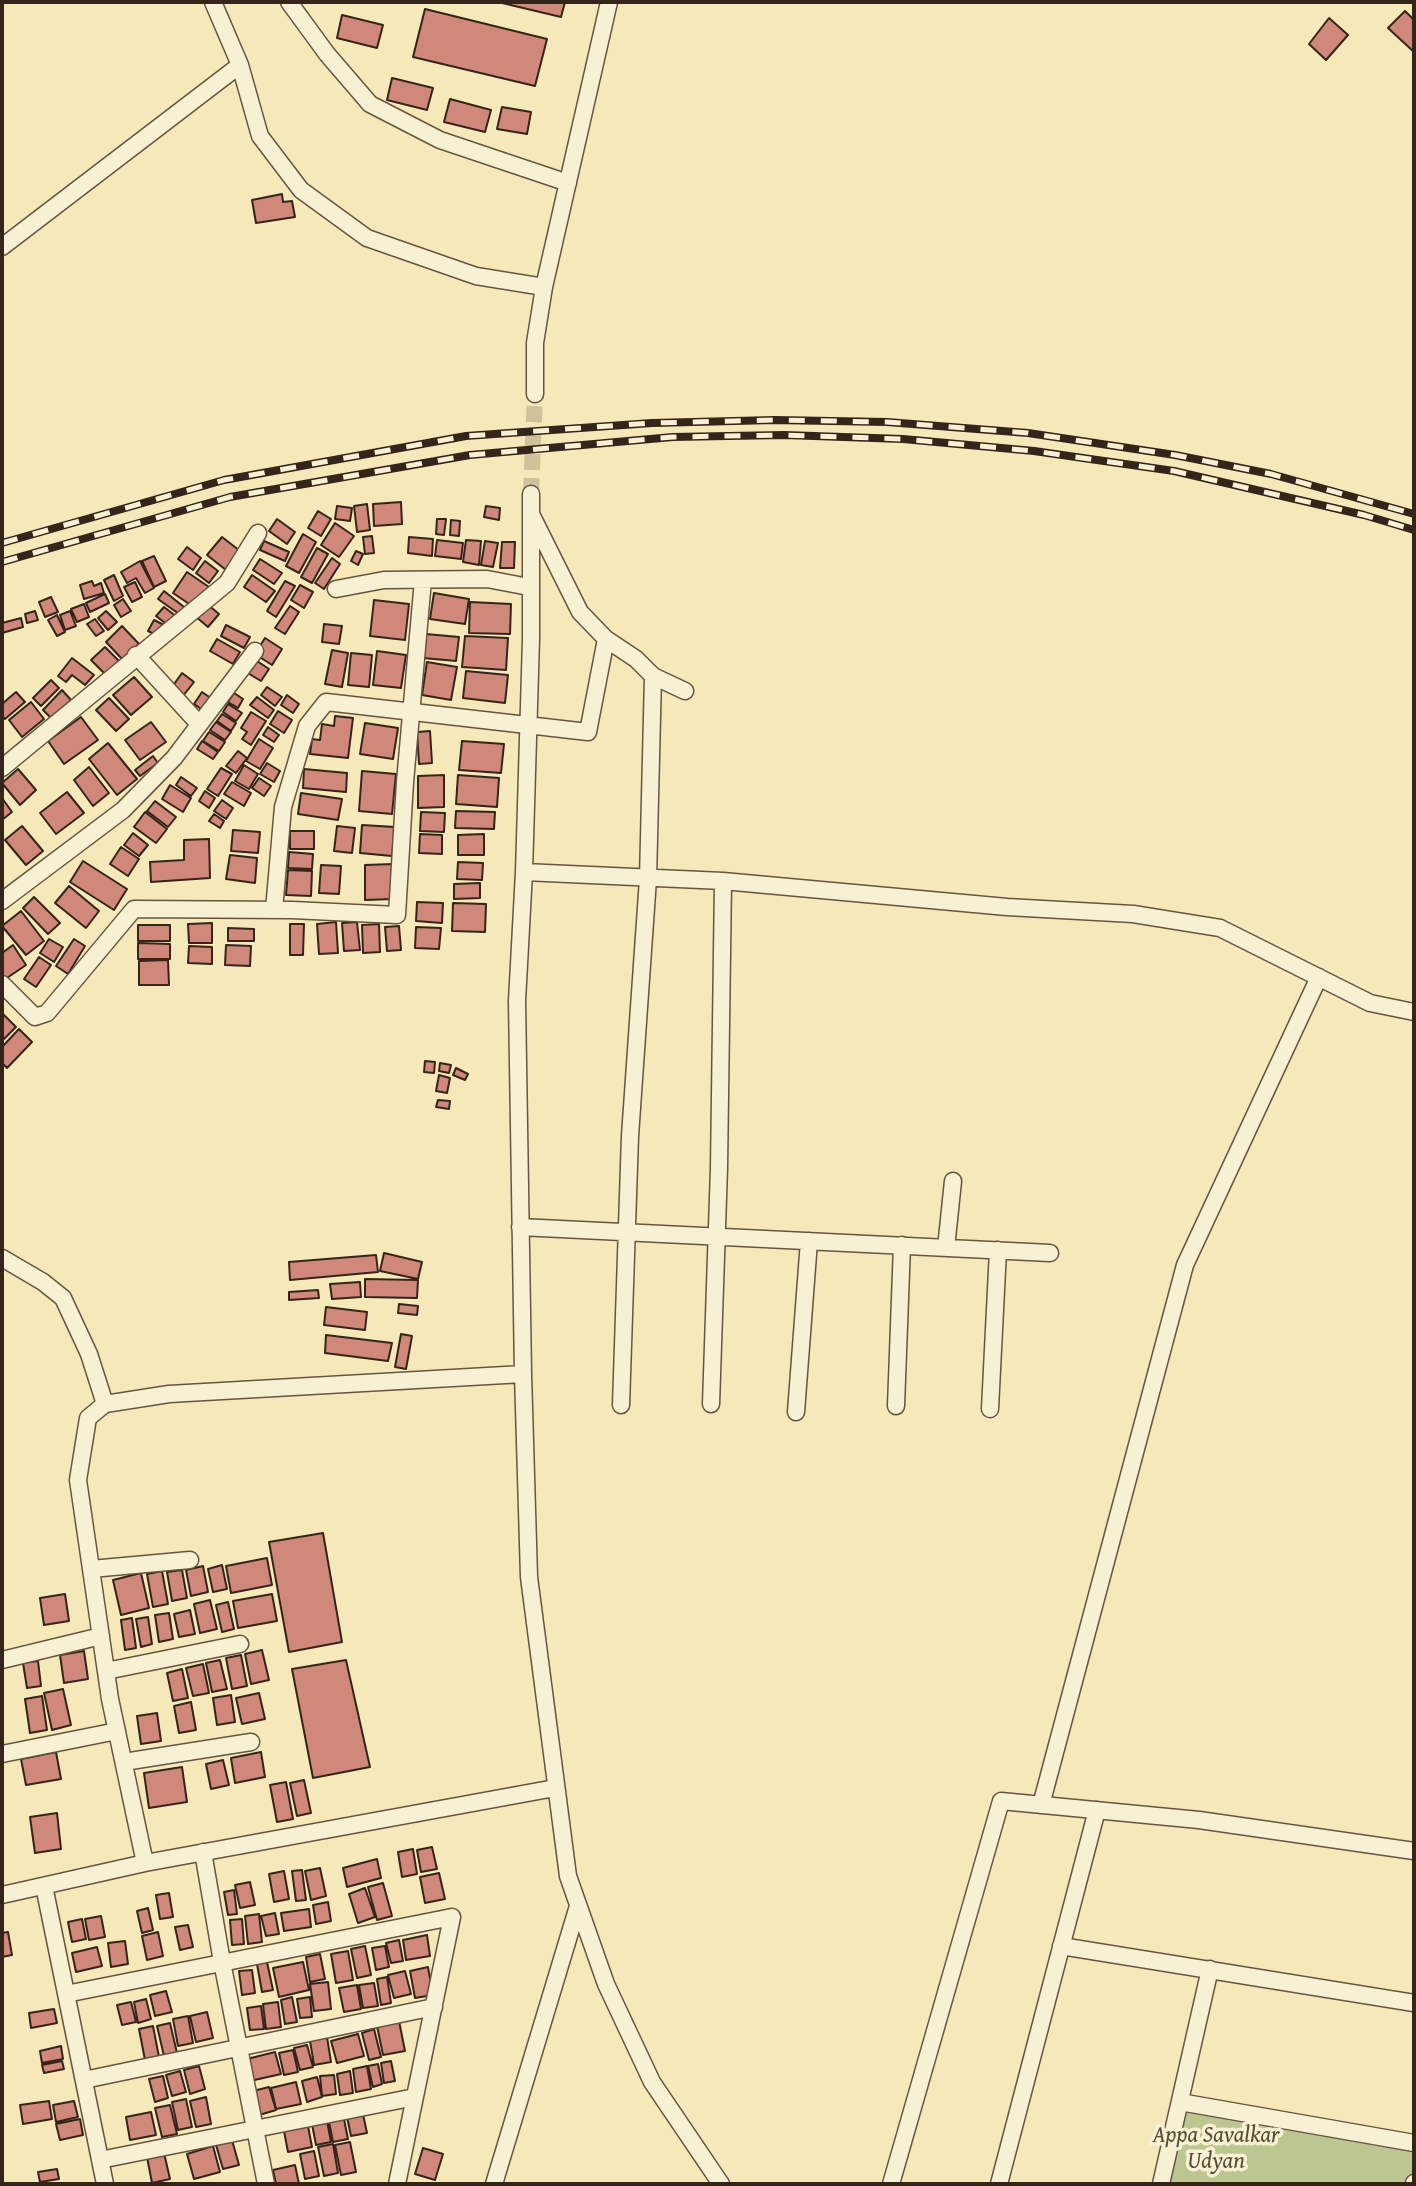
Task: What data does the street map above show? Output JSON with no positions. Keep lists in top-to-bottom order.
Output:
{
  "parks": ["Appa Savalkar Udyan"]
}
